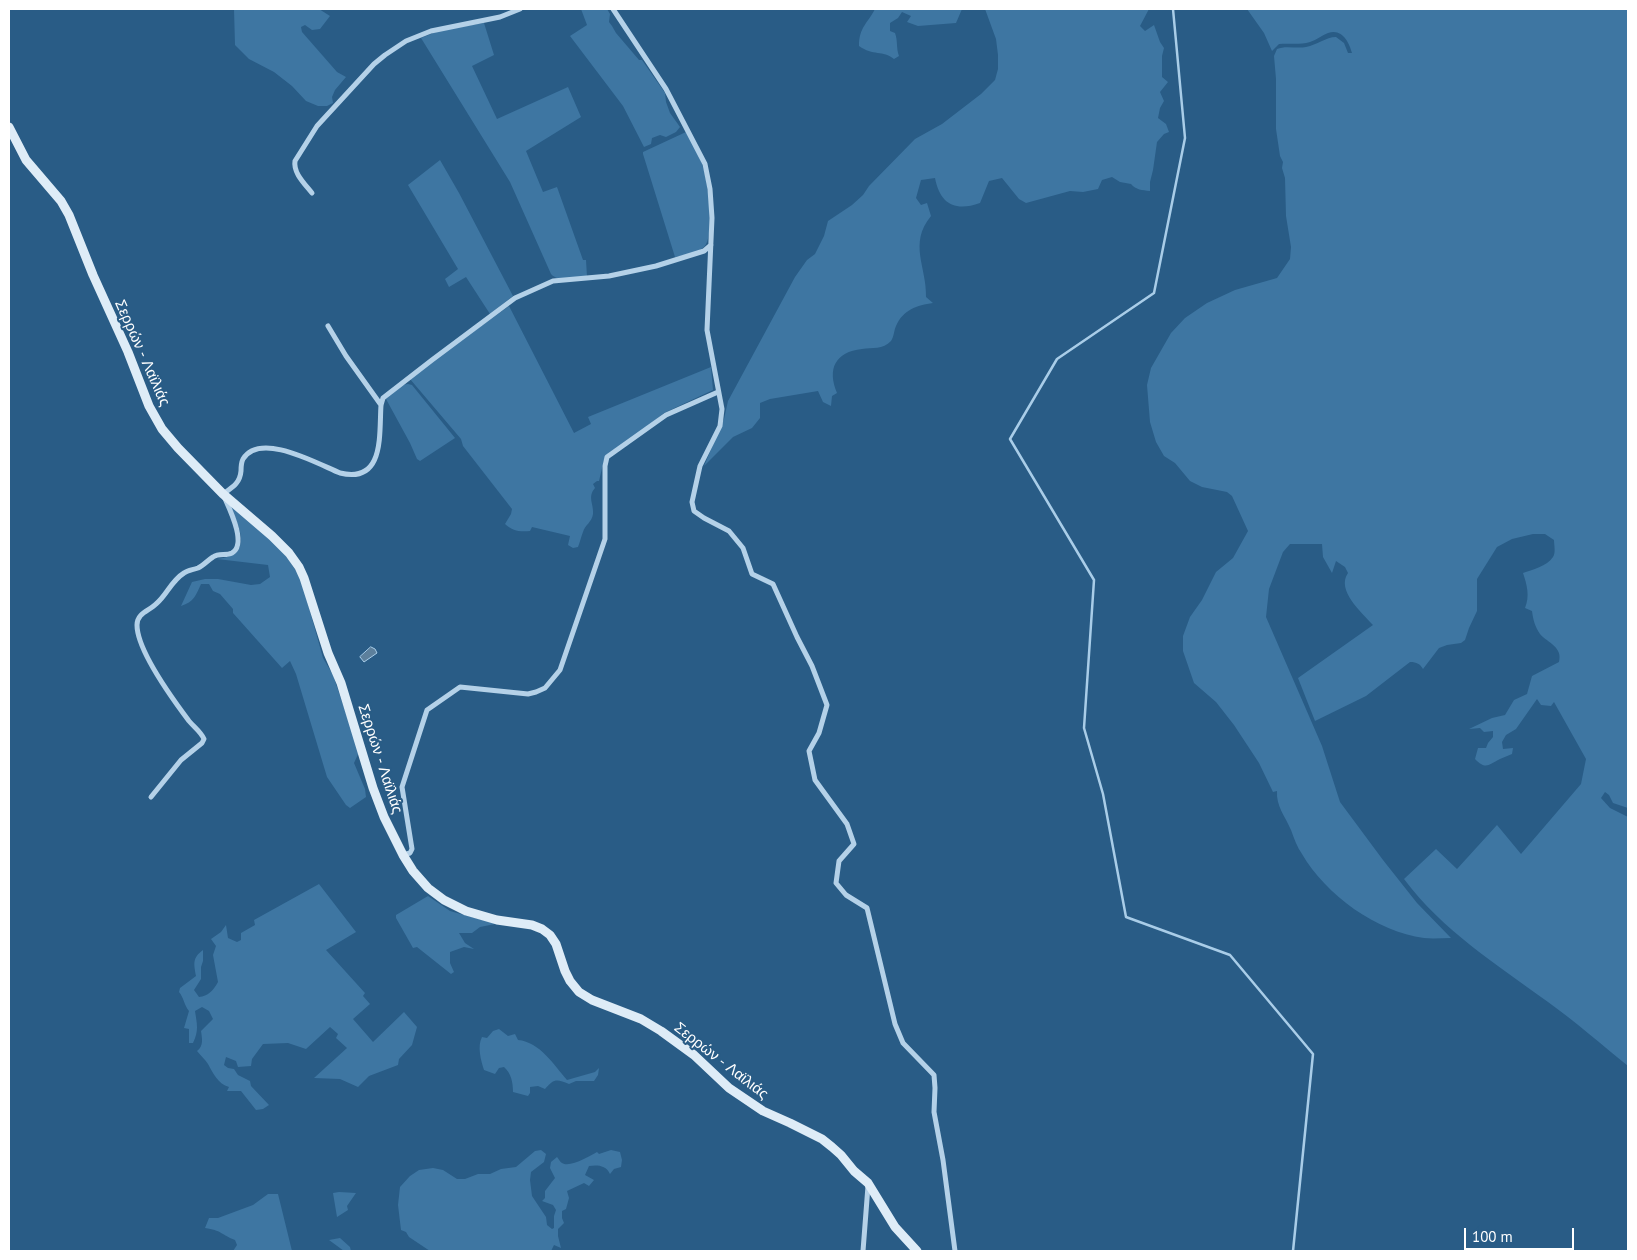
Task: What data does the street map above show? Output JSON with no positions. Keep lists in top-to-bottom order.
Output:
{
  "streets": {
    "main road": ["Σερρών - Λαϊλιάς"]
  },
  "scale_bar": "100 m"
}
